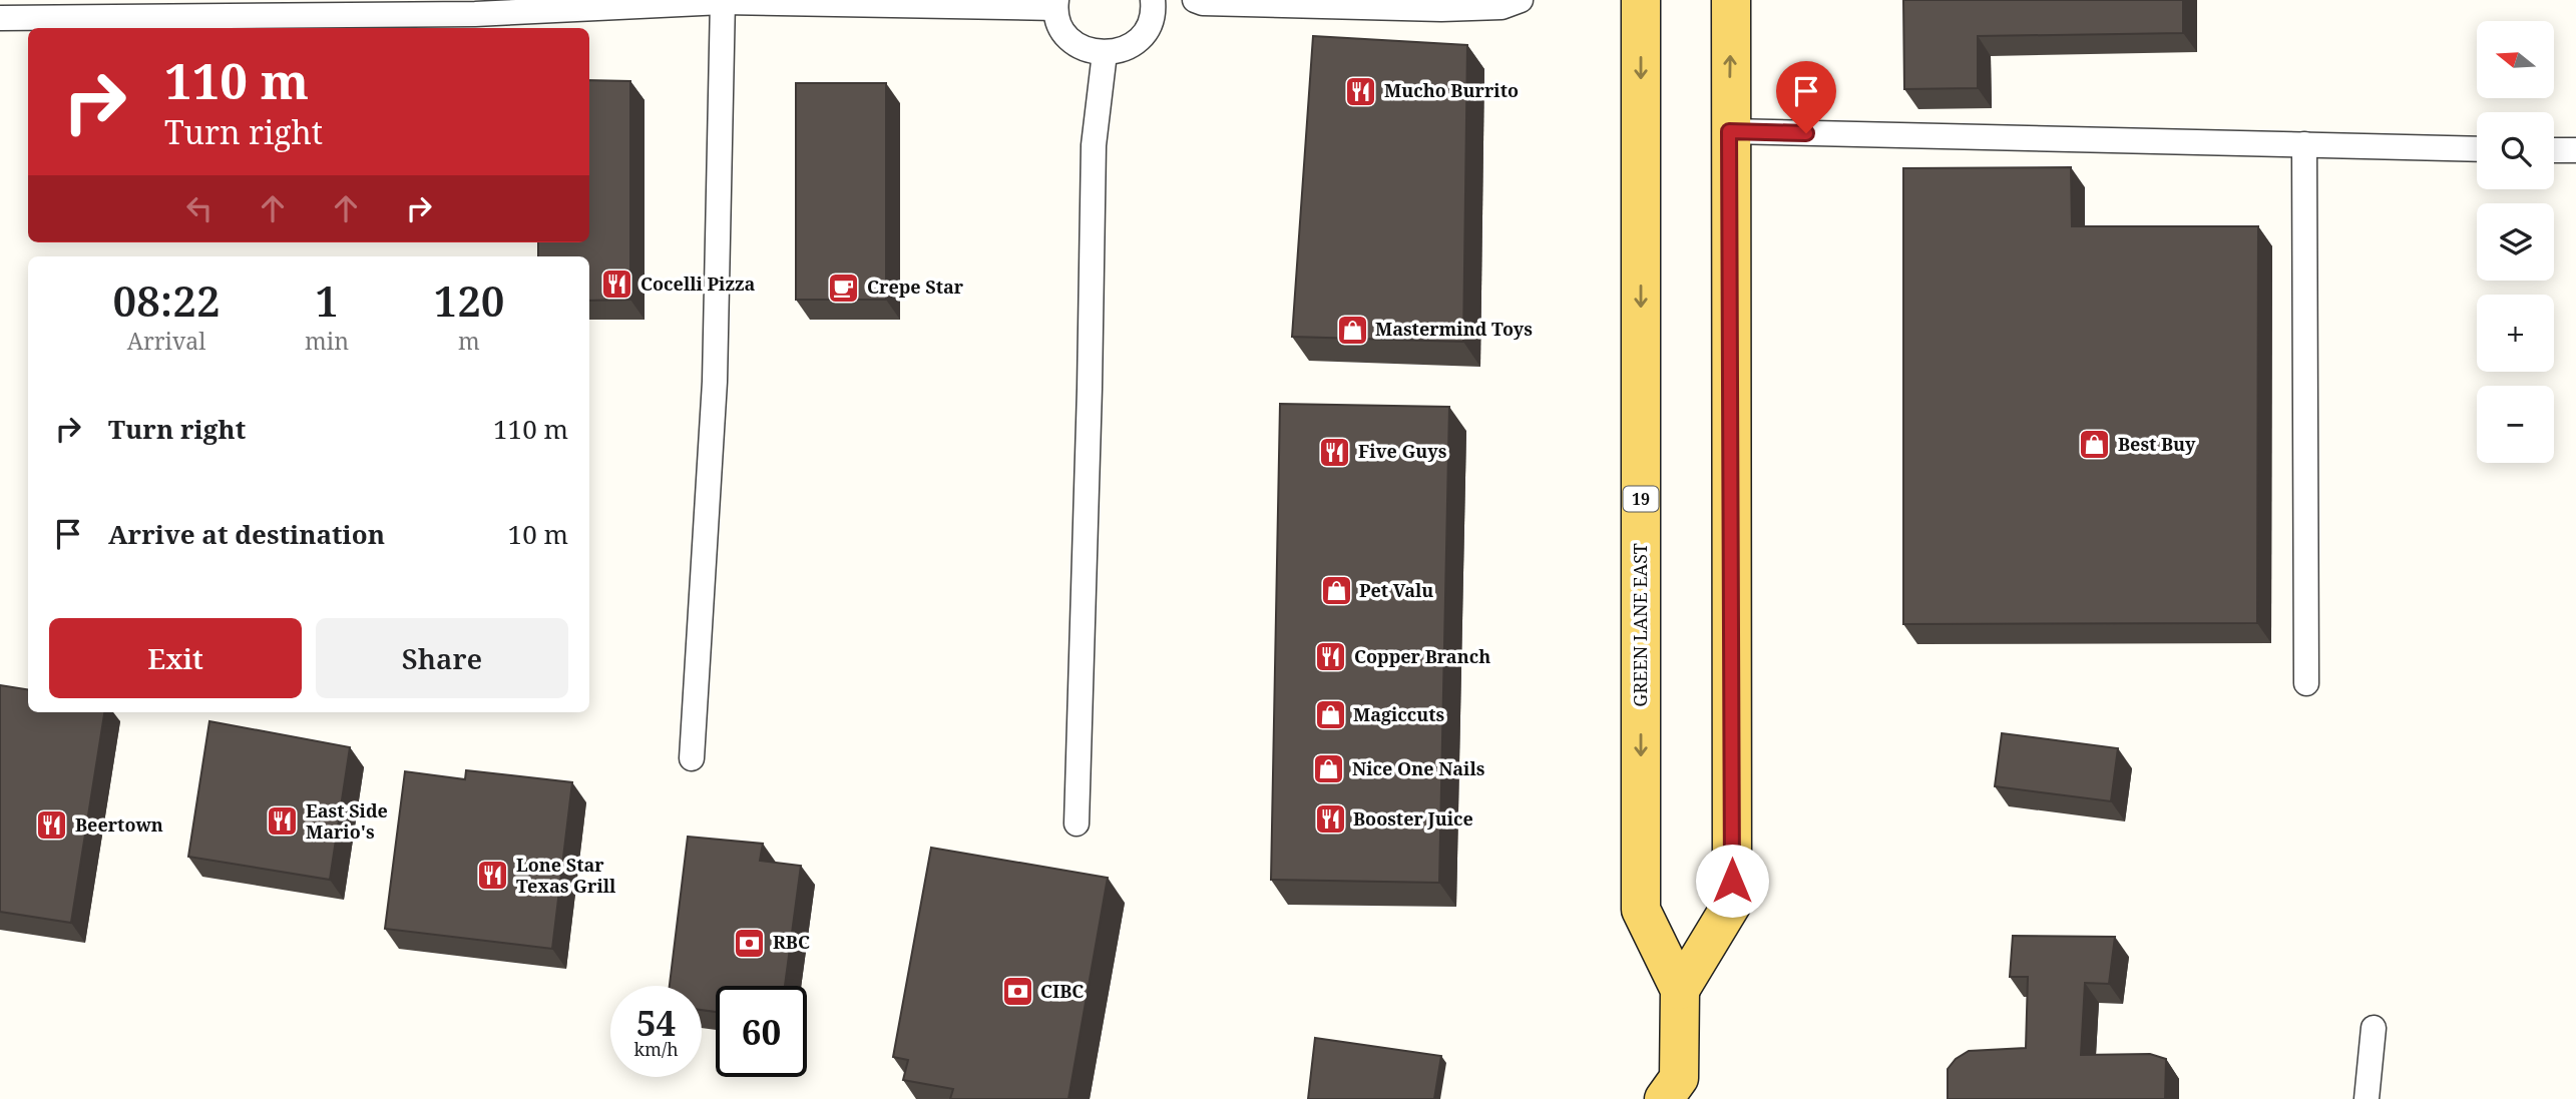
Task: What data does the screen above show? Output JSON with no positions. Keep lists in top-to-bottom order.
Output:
{
  "streets": {
    "main road": ["19", "GREEN LANE EAST"]
  },
  "places": {
    "restaurant": [
      "Mucho Burrito",
      "Cocelli Pizza",
      "Five Guys",
      "Copper Branch",
      "Booster Juice",
      "East Side Mario's",
      "Beertown",
      "Lone Star Texas Grill"
    ],
    "cafe": ["Crepe Star"],
    "shop": [
      "Mastermind Toys",
      "Best Buy",
      "Pet Valu",
      "Magiccuts",
      "Nice One Nails"
    ],
    "bank": ["RBC", "CIBC"]
  },
  "north": "left",
  "page": {
    "map_buttons": ["+", "−"],
    "turn": ["110 m", "Turn right"],
    "eta": [
      "08:22",
      "Arrival",
      "1",
      "min",
      "120",
      "m"
    ],
    "list": [
      {
        "name": "Turn right",
        "value": "110 m"
      },
      {
        "name": "Arrive at destination",
        "value": "10 m"
      }
    ],
    "buttons": ["Exit", "Share"],
    "speed": "54 km/h",
    "limit": "60"
  }
}
